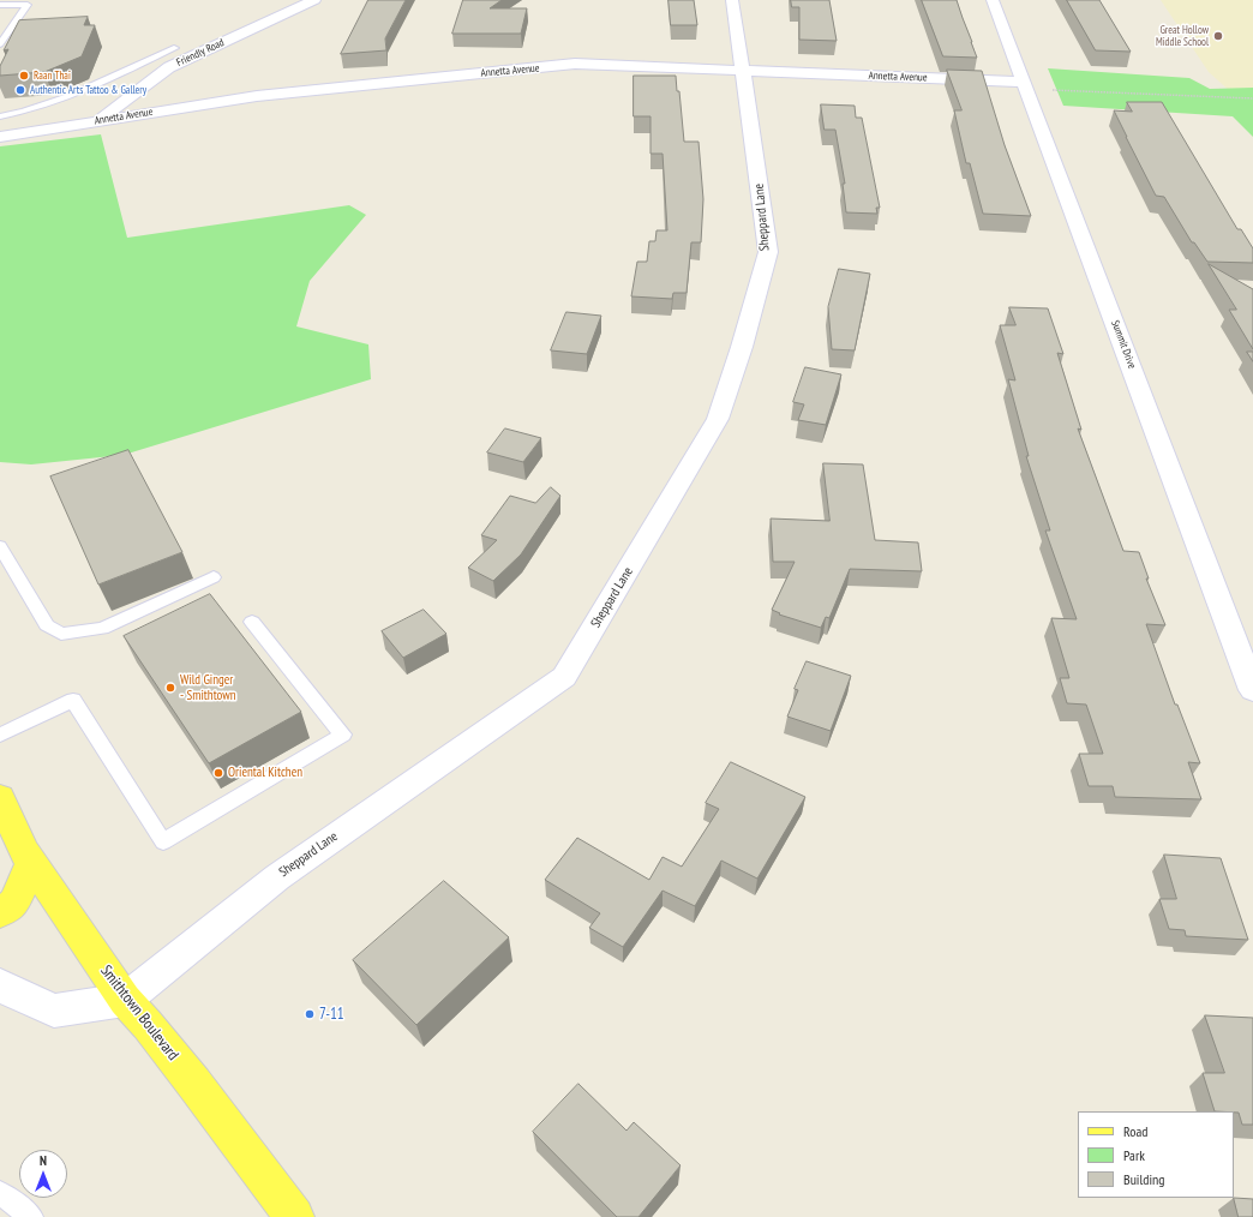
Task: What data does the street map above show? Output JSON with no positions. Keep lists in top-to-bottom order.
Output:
{
  "streets": {
    "main road": ["Smithtown Boulevard"],
    "street": [
      "Friendly Road",
      "Annetta Avenue",
      "Sheppard Lane",
      "Summit Drive"
    ]
  },
  "crossings": [
    ["Friendly Road", "Annetta Avenue"],
    ["Annetta Avenue", "Sheppard Lane"],
    ["Annetta Avenue", "Summit Drive"],
    ["Sheppard Lane", "Smithtown Boulevard"]
  ],
  "places": [
    "Great Hollow Middle School",
    "Raan Thai",
    "Authentic Arts Tattoo & Gallery",
    "Wild Ginger - Smithtown",
    "Oriental Kitchen",
    "7-11"
  ],
  "legend": ["Road", "Park", "Building"],
  "north": "top"
}
